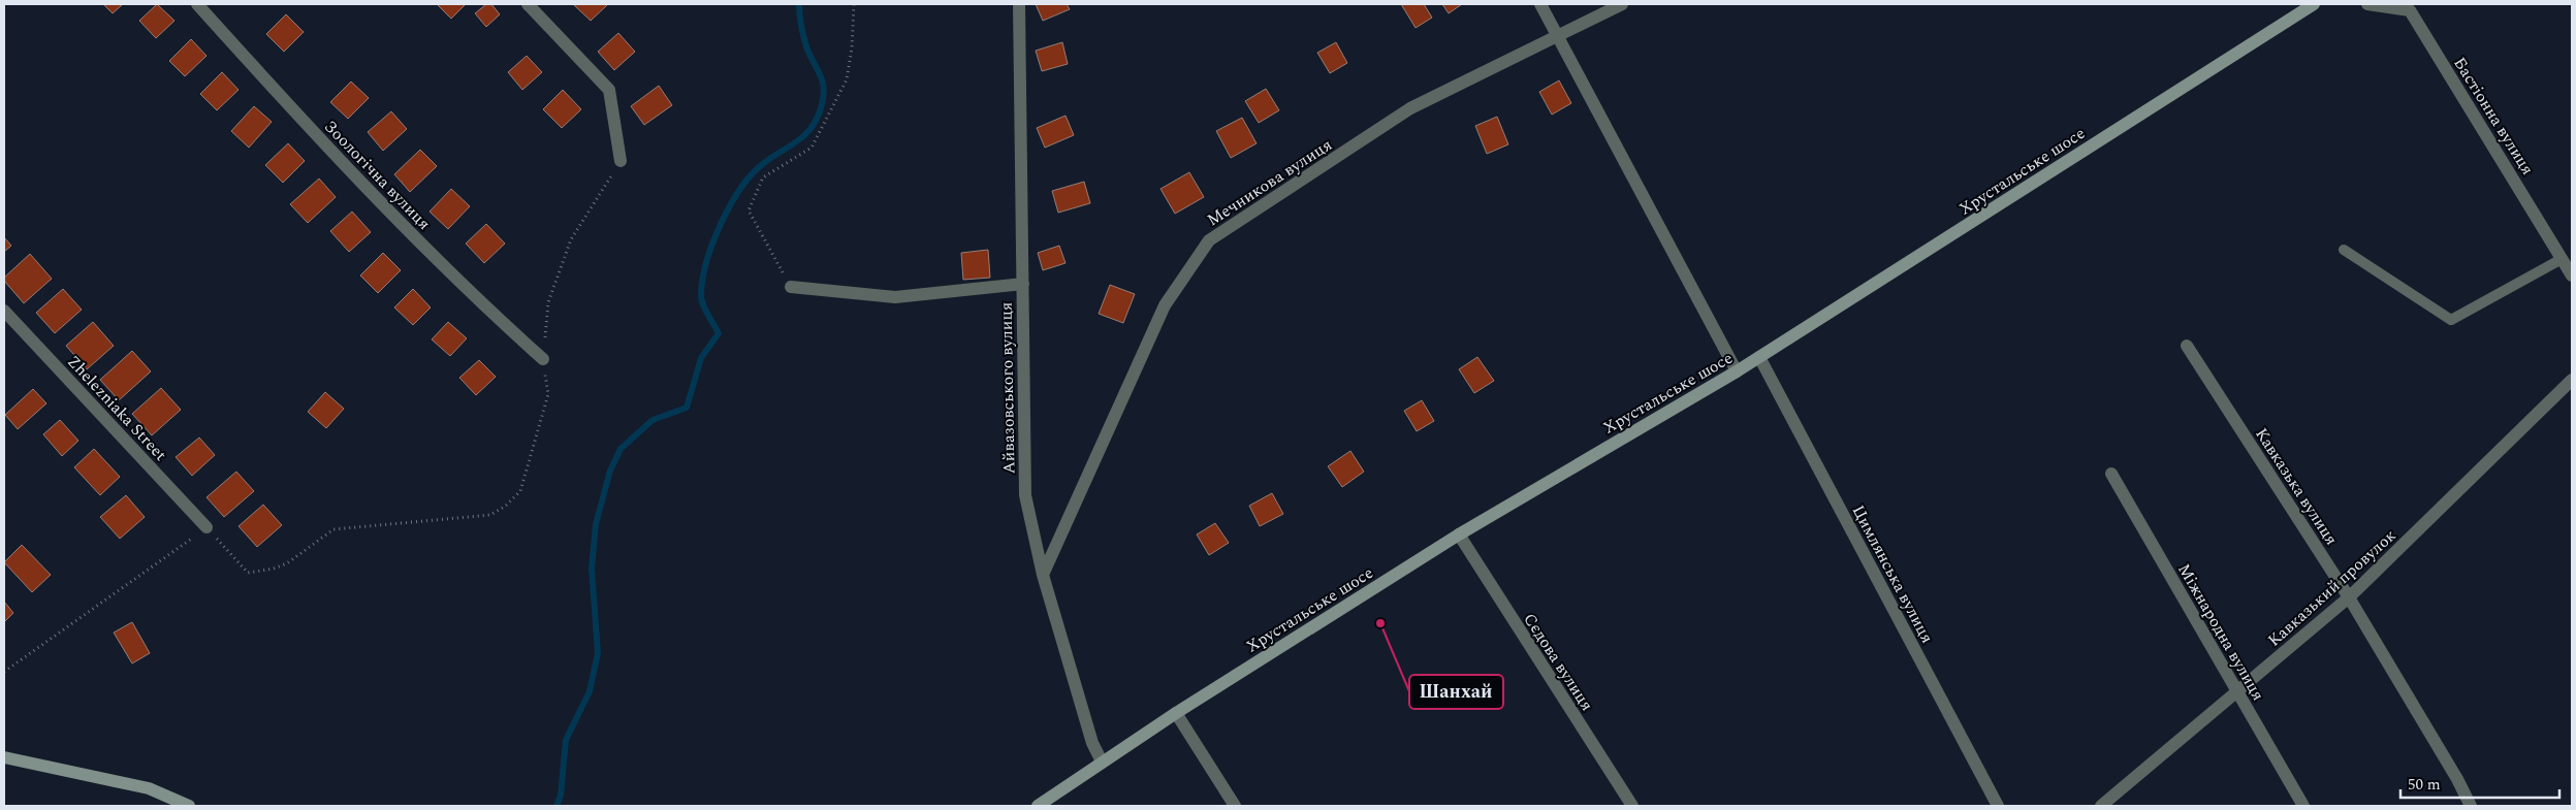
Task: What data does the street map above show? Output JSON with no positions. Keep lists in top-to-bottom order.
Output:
{
  "streets": {
    "street": [
      "Бастіонна вулиця",
      "Хрустальське шосе",
      "Зоологічна вулиця",
      "Мечникова вулиця",
      "Айвазовського вулиця",
      "Zhelezniaka Street",
      "Кавказька вулиця",
      "Цимлянська вулиця",
      "Кавказький провулок",
      "Міжнародна вулиця",
      "Сєдова вулиця"
    ]
  },
  "crossings": [
    ["Хрустальське шосе", "Айвазовського вулиця"],
    ["Хрустальське шосе", "Цимлянська вулиця"],
    ["Хрустальське шосе", "Сєдова вулиця"],
    ["Мечникова вулиця", "Айвазовського вулиця"],
    ["Кавказька вулиця", "Кавказький провулок"],
    ["Кавказький провулок", "Міжнародна вулиця"]
  ],
  "places": ["Шанхай"],
  "scale_bar": "50 m"
}
